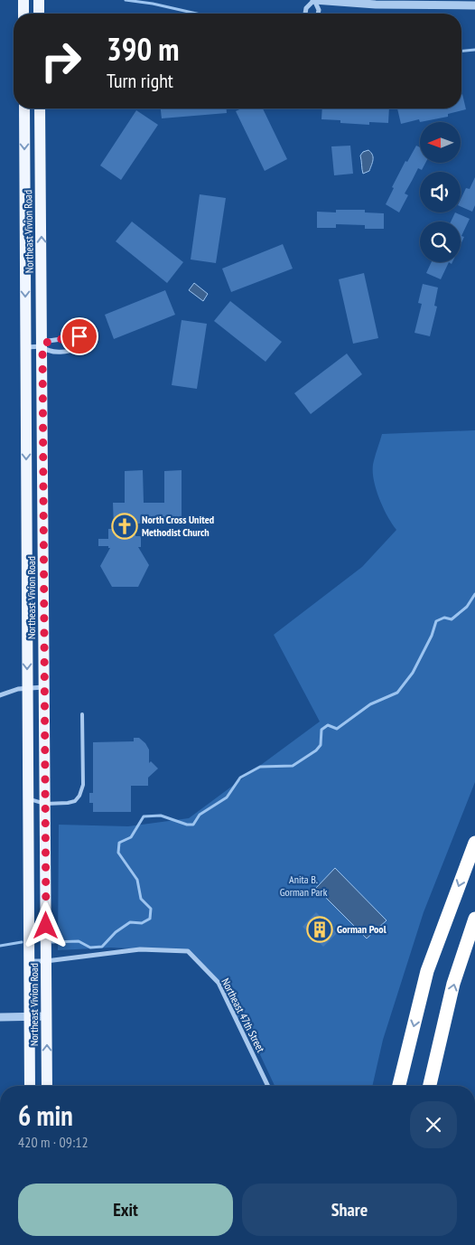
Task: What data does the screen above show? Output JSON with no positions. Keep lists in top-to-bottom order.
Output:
{
  "streets": {
    "main road": ["Northeast Vivion Road"],
    "street": ["Northeast 47th Street"]
  },
  "crossings": [
    ["Northeast Vivion Road", "Northeast 47th Street"]
  ],
  "parks": ["Anita B. Gorman Park"],
  "places": {
    "church": ["North Cross United Methodist Church"],
    "building": ["Gorman Pool"]
  },
  "north": "left",
  "page": {
    "turn": ["390 m", "Turn right"],
    "heading": ["6 min", "420 m · 09:12"],
    "buttons": ["Exit", "Share"]
  }
}
